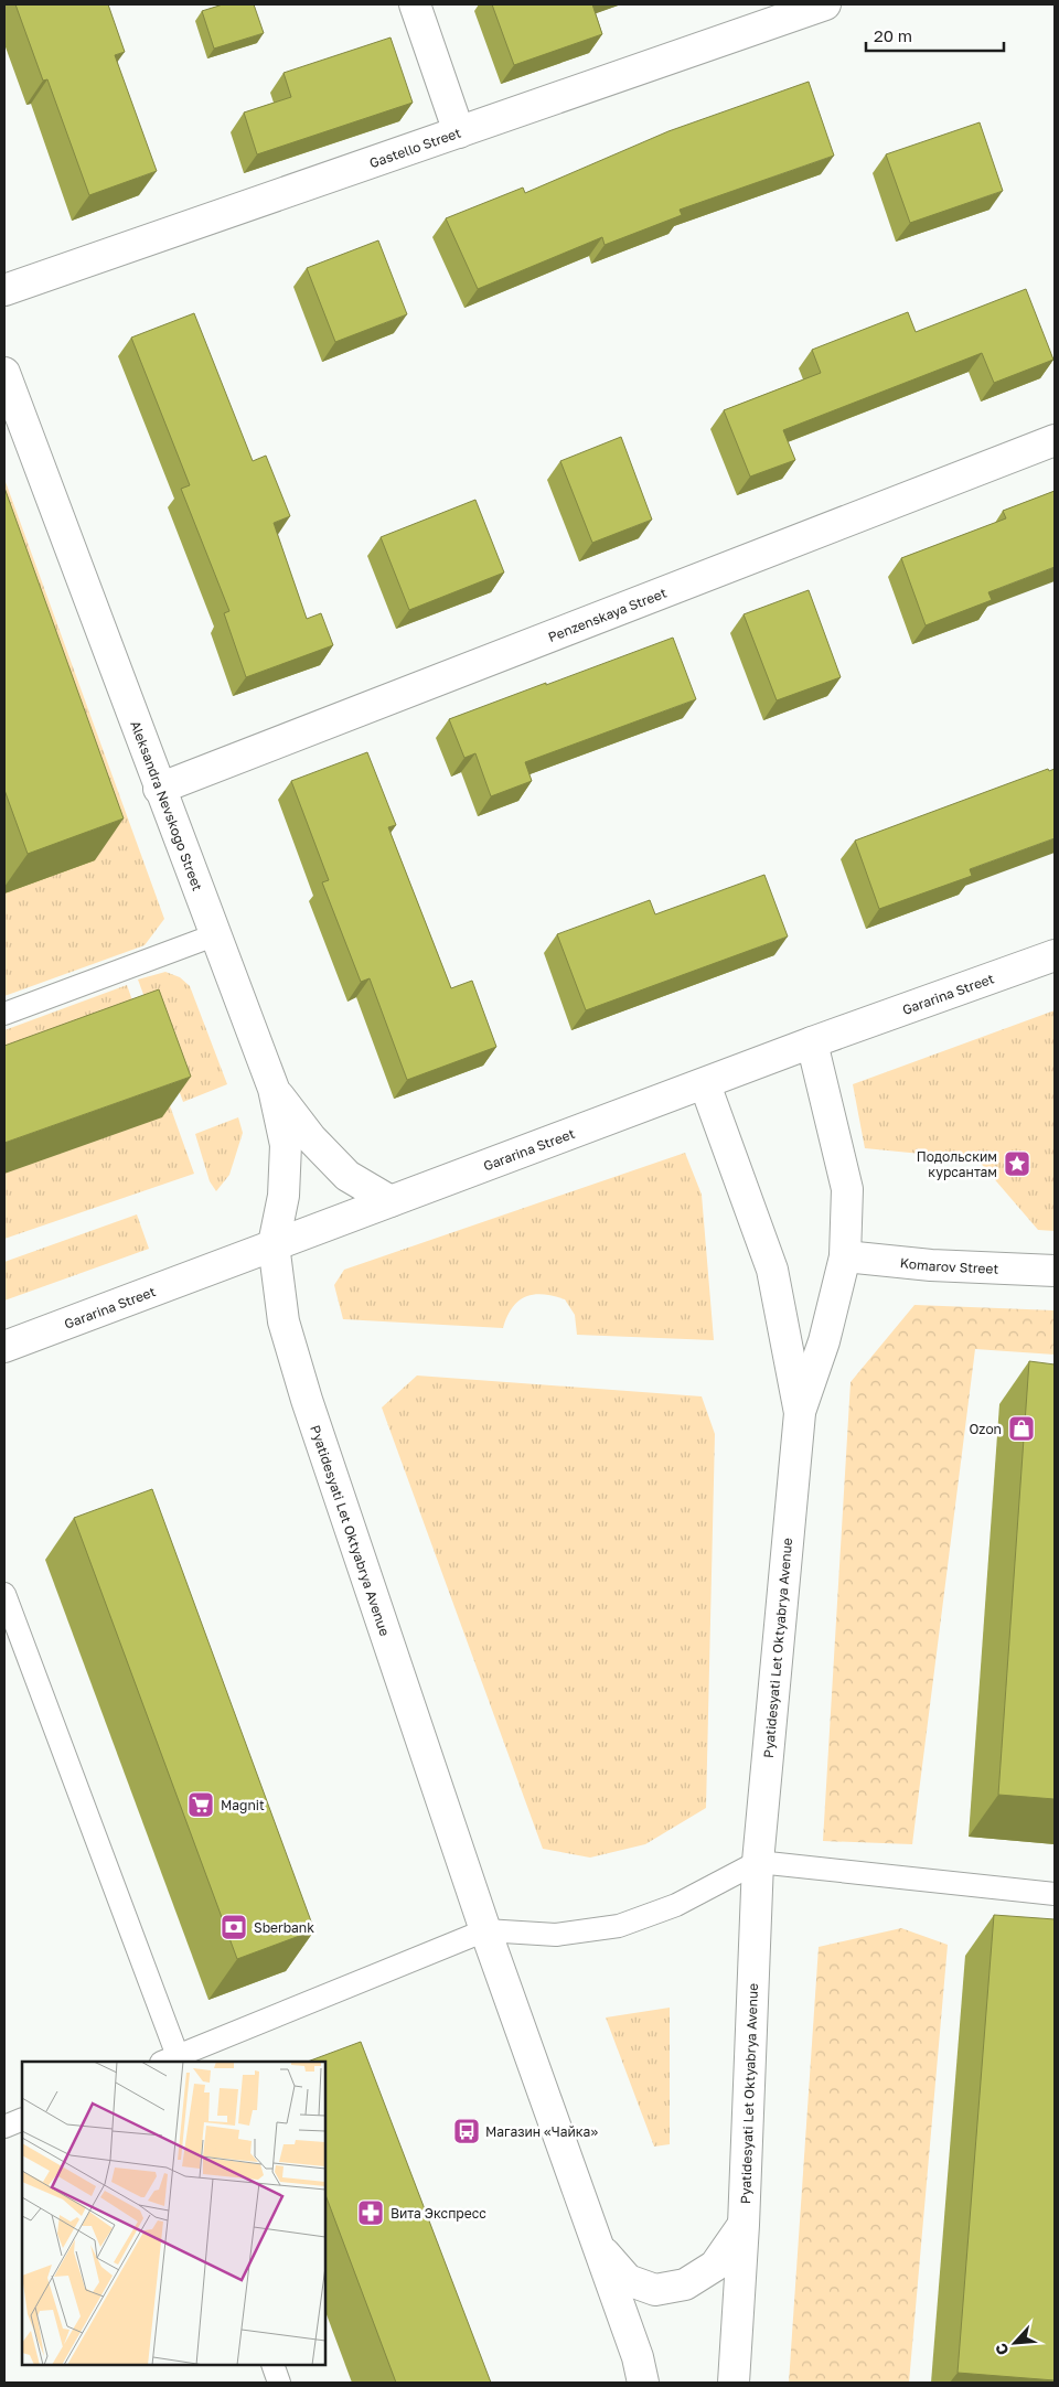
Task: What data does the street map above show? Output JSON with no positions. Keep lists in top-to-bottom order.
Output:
{
  "streets": {
    "main road": [
      "Gastello Street",
      "Penzenskaya Street",
      "Aleksandra Nevskogo Street",
      "Gararina Street",
      "Komarov Street",
      "Pyatidesyati Let Oktyabrya Avenue"
    ]
  },
  "crossings": [
    ["Penzenskaya Street", "Aleksandra Nevskogo Street"],
    ["Aleksandra Nevskogo Street", "Gararina Street"],
    ["Aleksandra Nevskogo Street", "Pyatidesyati Let Oktyabrya Avenue"],
    ["Gararina Street", "Pyatidesyati Let Oktyabrya Avenue"]
  ],
  "places": {
    "place": ["Подольским курсантам"],
    "shop": ["Ozon"],
    "supermarket": ["Magnit"],
    "bank": ["Sberbank"],
    "bus stop": ["Магазин «Чайка»"],
    "pharmacy": ["Вита Экспресс"]
  },
  "scale_bar": "20 m",
  "north": "bottom left"
}
